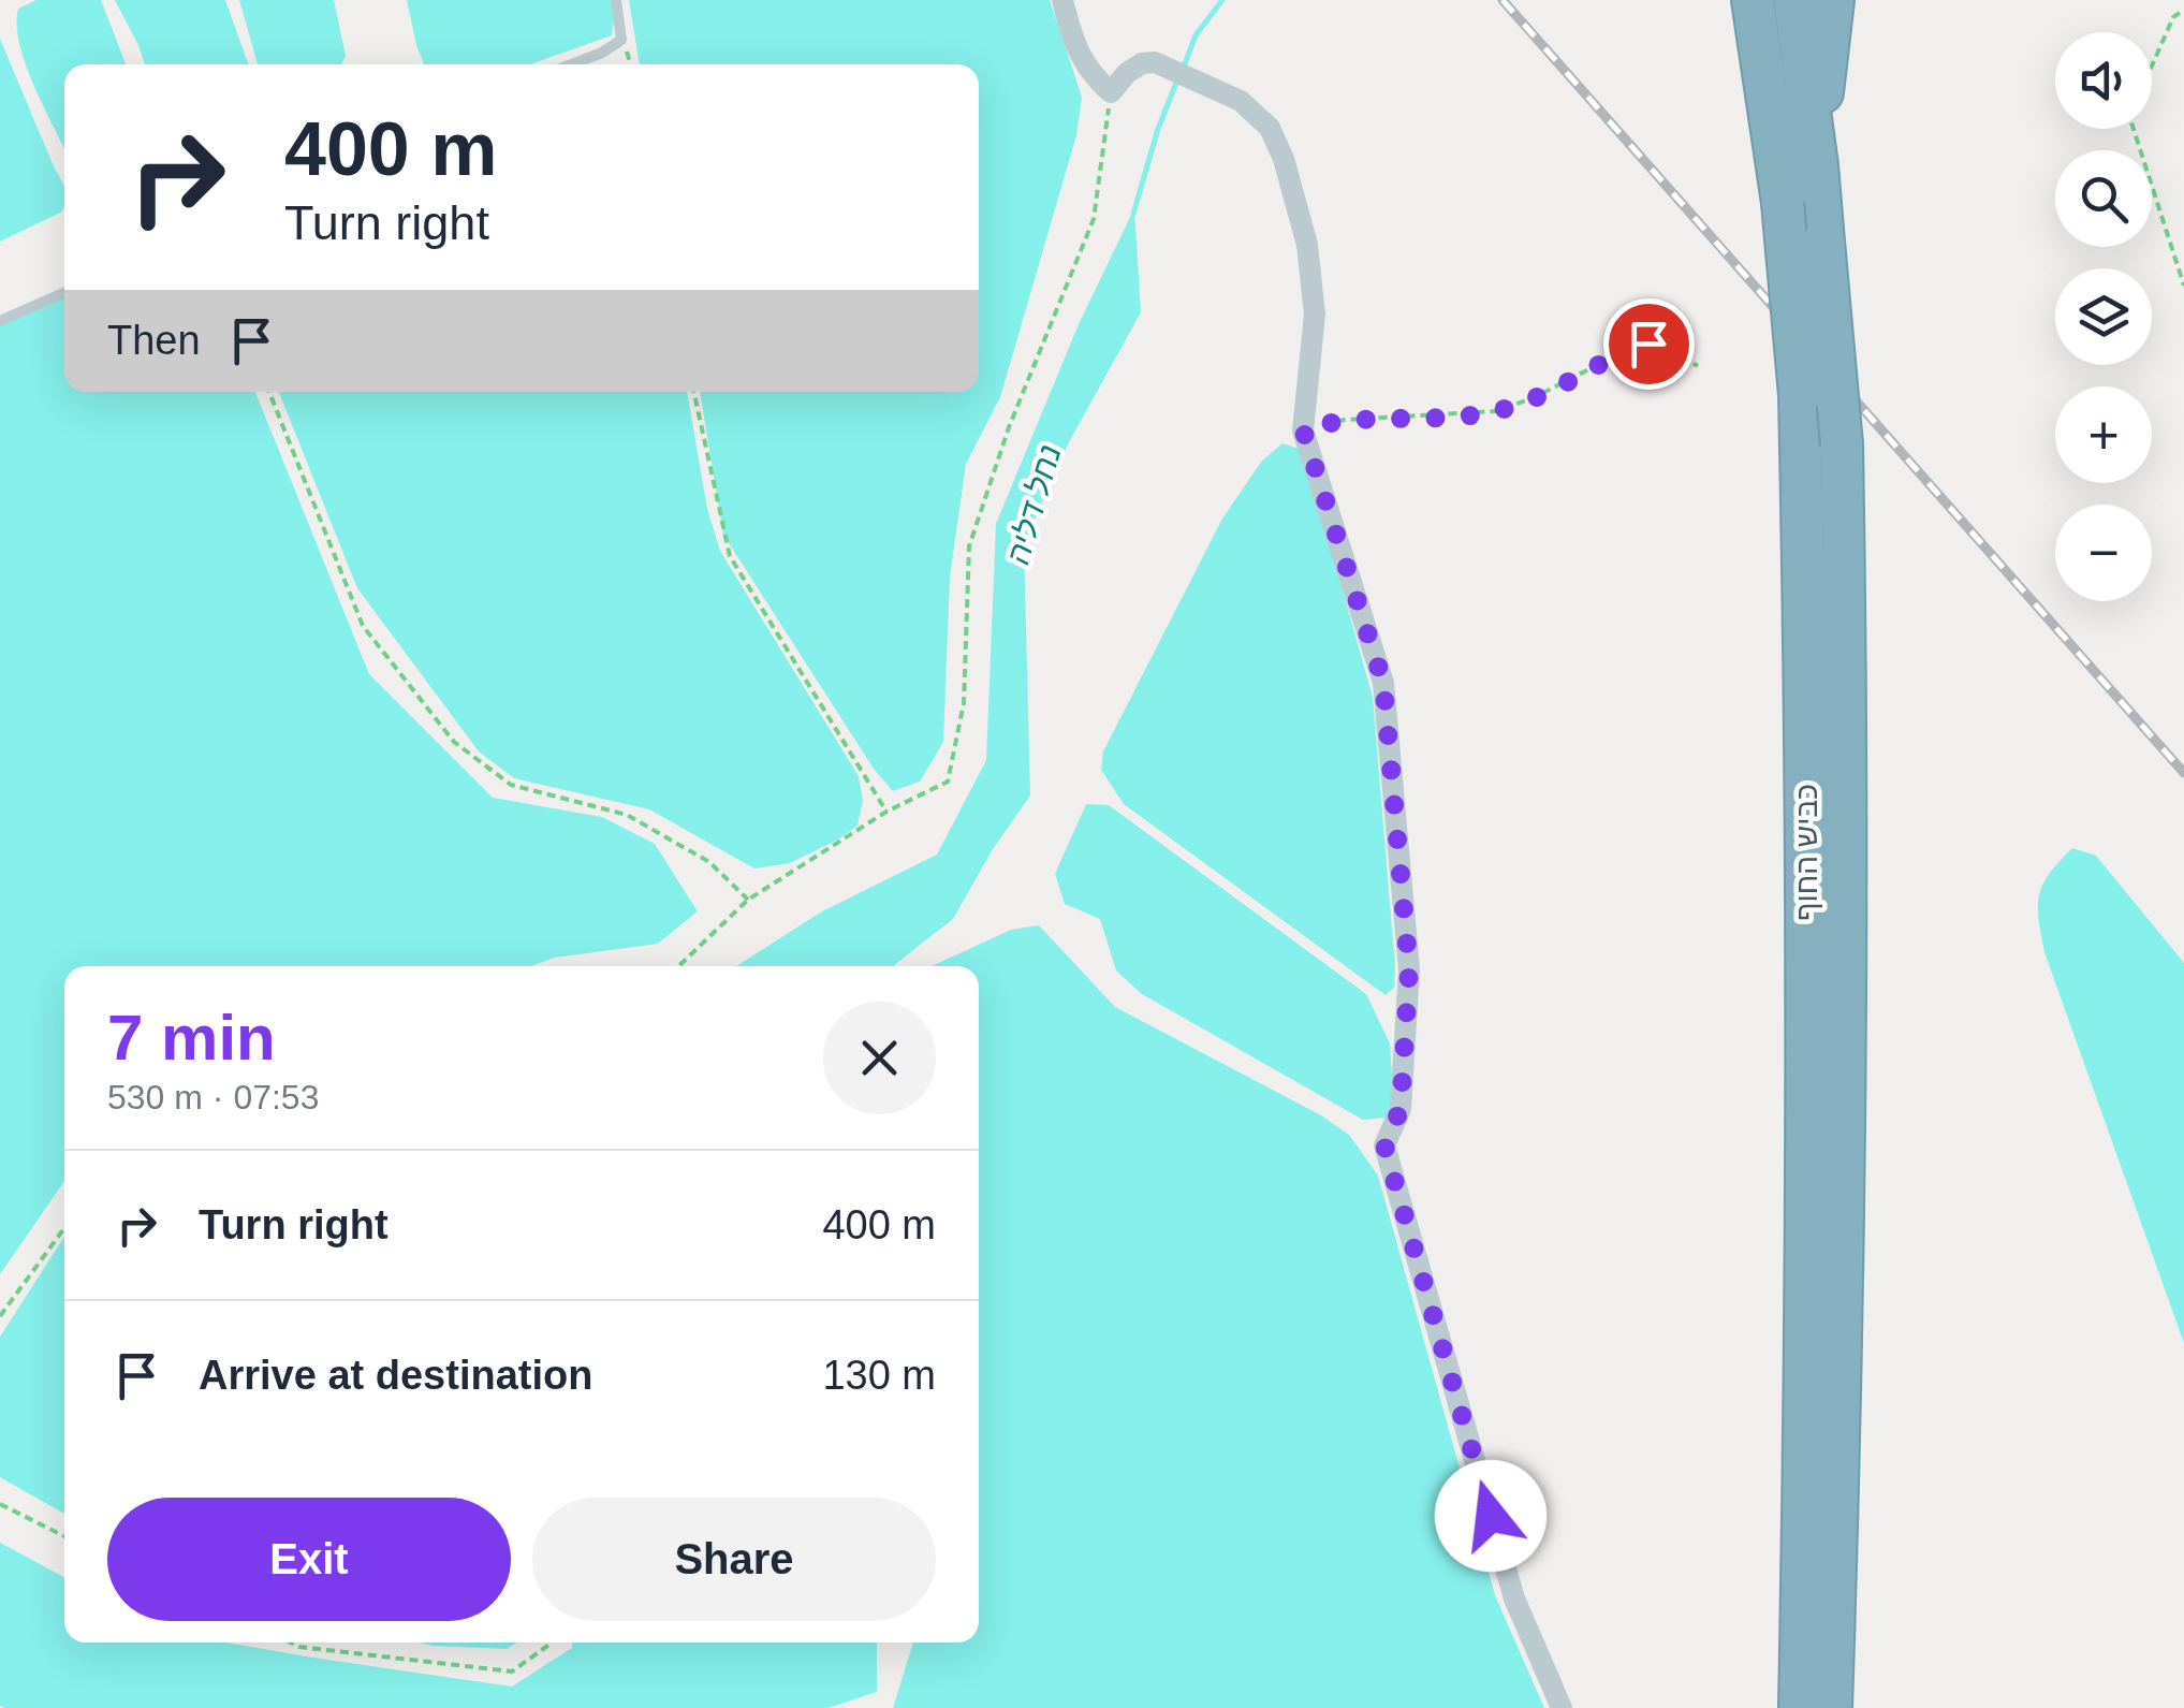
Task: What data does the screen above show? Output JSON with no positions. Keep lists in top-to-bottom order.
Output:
{
  "streets": {
    "highway": ["כביש החוף"]
  },
  "water": ["נחל דליה"],
  "page": {
    "map_buttons": ["+", "−"],
    "turn": ["400 m", "Turn right"],
    "then": "Then",
    "heading": ["7 min", "530 m · 07:53"],
    "list": [
      {
        "name": "Turn right",
        "value": "400 m"
      },
      {
        "name": "Arrive at destination",
        "value": "130 m"
      }
    ],
    "buttons": ["Exit", "Share"]
  }
}
